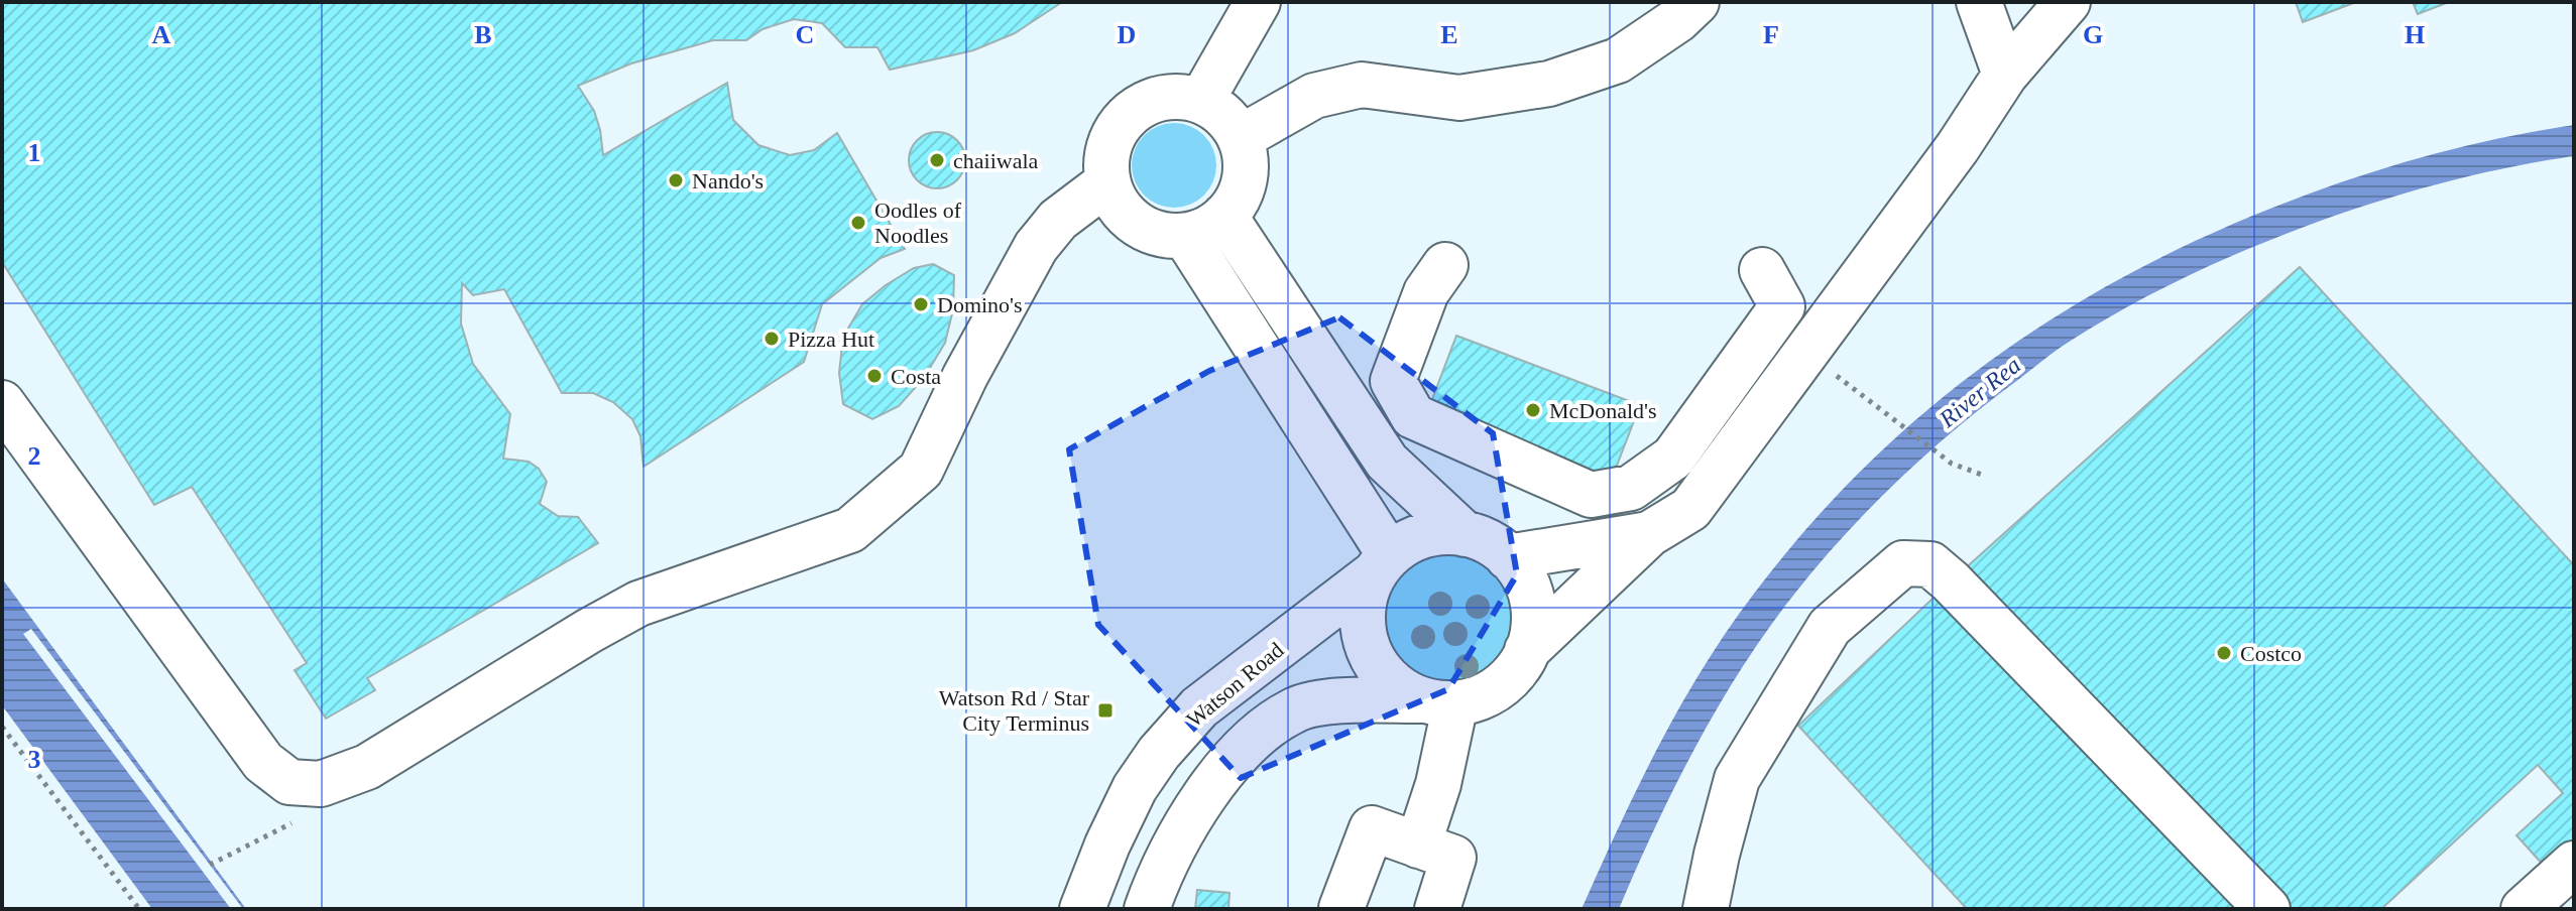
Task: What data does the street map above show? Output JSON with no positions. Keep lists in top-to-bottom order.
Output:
{
  "streets": {
    "street": ["Watson Road"]
  },
  "water": ["River Rea"],
  "places": {
    "other": [
      "chaiiwala",
      "Nando's",
      "Oodles of Noodles",
      "Domino's",
      "Pizza Hut",
      "Costa",
      "McDonald's",
      "Costco"
    ],
    "transit": ["Watson Rd / Star City Terminus"]
  },
  "grid": {
    "columns": [
      "A",
      "B",
      "C",
      "D",
      "E",
      "F",
      "G",
      "H"
    ],
    "rows": ["1", "2", "3"]
  }
}
